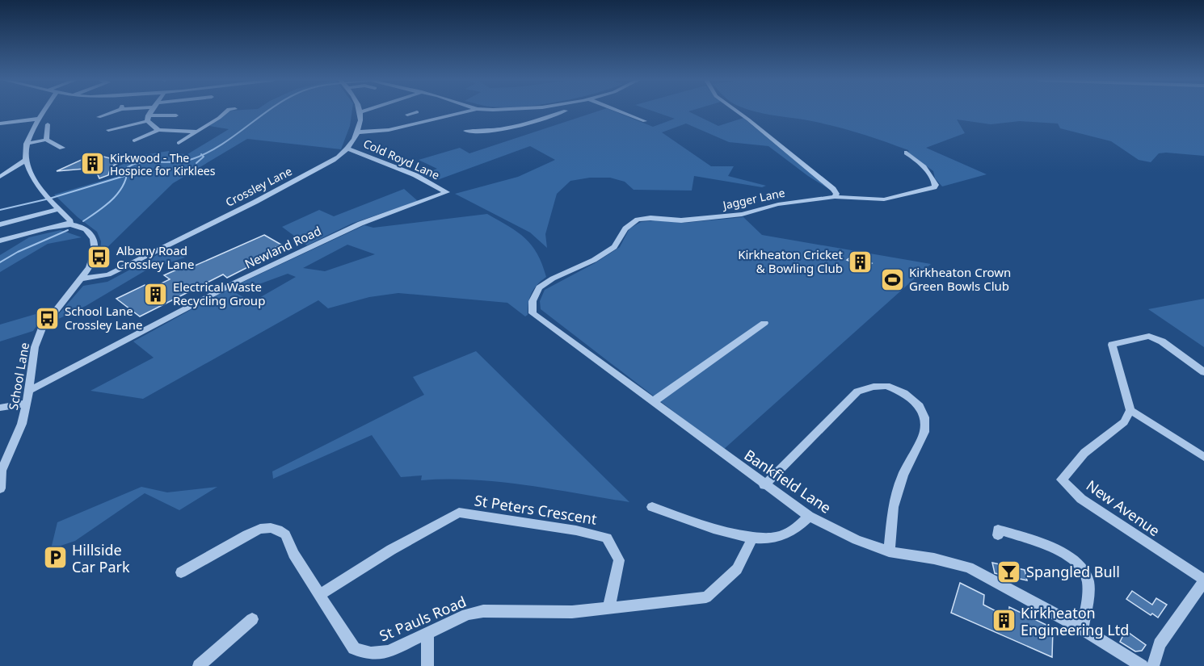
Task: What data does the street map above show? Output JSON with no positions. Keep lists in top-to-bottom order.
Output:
{
  "streets": {
    "street": [
      "Cold Royd Lane",
      "Crossley Lane",
      "Jagger Lane",
      "Newland Road",
      "School Lane",
      "Bankfield Lane",
      "New Avenue",
      "St Peters Crescent",
      "St Pauls Road"
    ]
  },
  "crossings": [
    ["Cold Royd Lane", "Crossley Lane"],
    ["Cold Royd Lane", "Newland Road"],
    ["Crossley Lane", "School Lane"],
    ["Jagger Lane", "Bankfield Lane"],
    ["Newland Road", "School Lane"],
    ["St Peters Crescent", "St Pauls Road"]
  ],
  "places": {
    "building": [
      "Kirkwood - The Hospice for Kirklees",
      "Kirkheaton Cricket & Bowling Club",
      "Electrical Waste Recycling Group",
      "Kirkheaton Engineering Ltd"
    ],
    "bus stop": ["Albany Road Crossley Lane", "School Lane Crossley Lane"],
    "sports": ["Kirkheaton Crown Green Bowls Club"],
    "parking": ["Hillside Car Park"],
    "bar": ["Spangled Bull"]
  }
}
